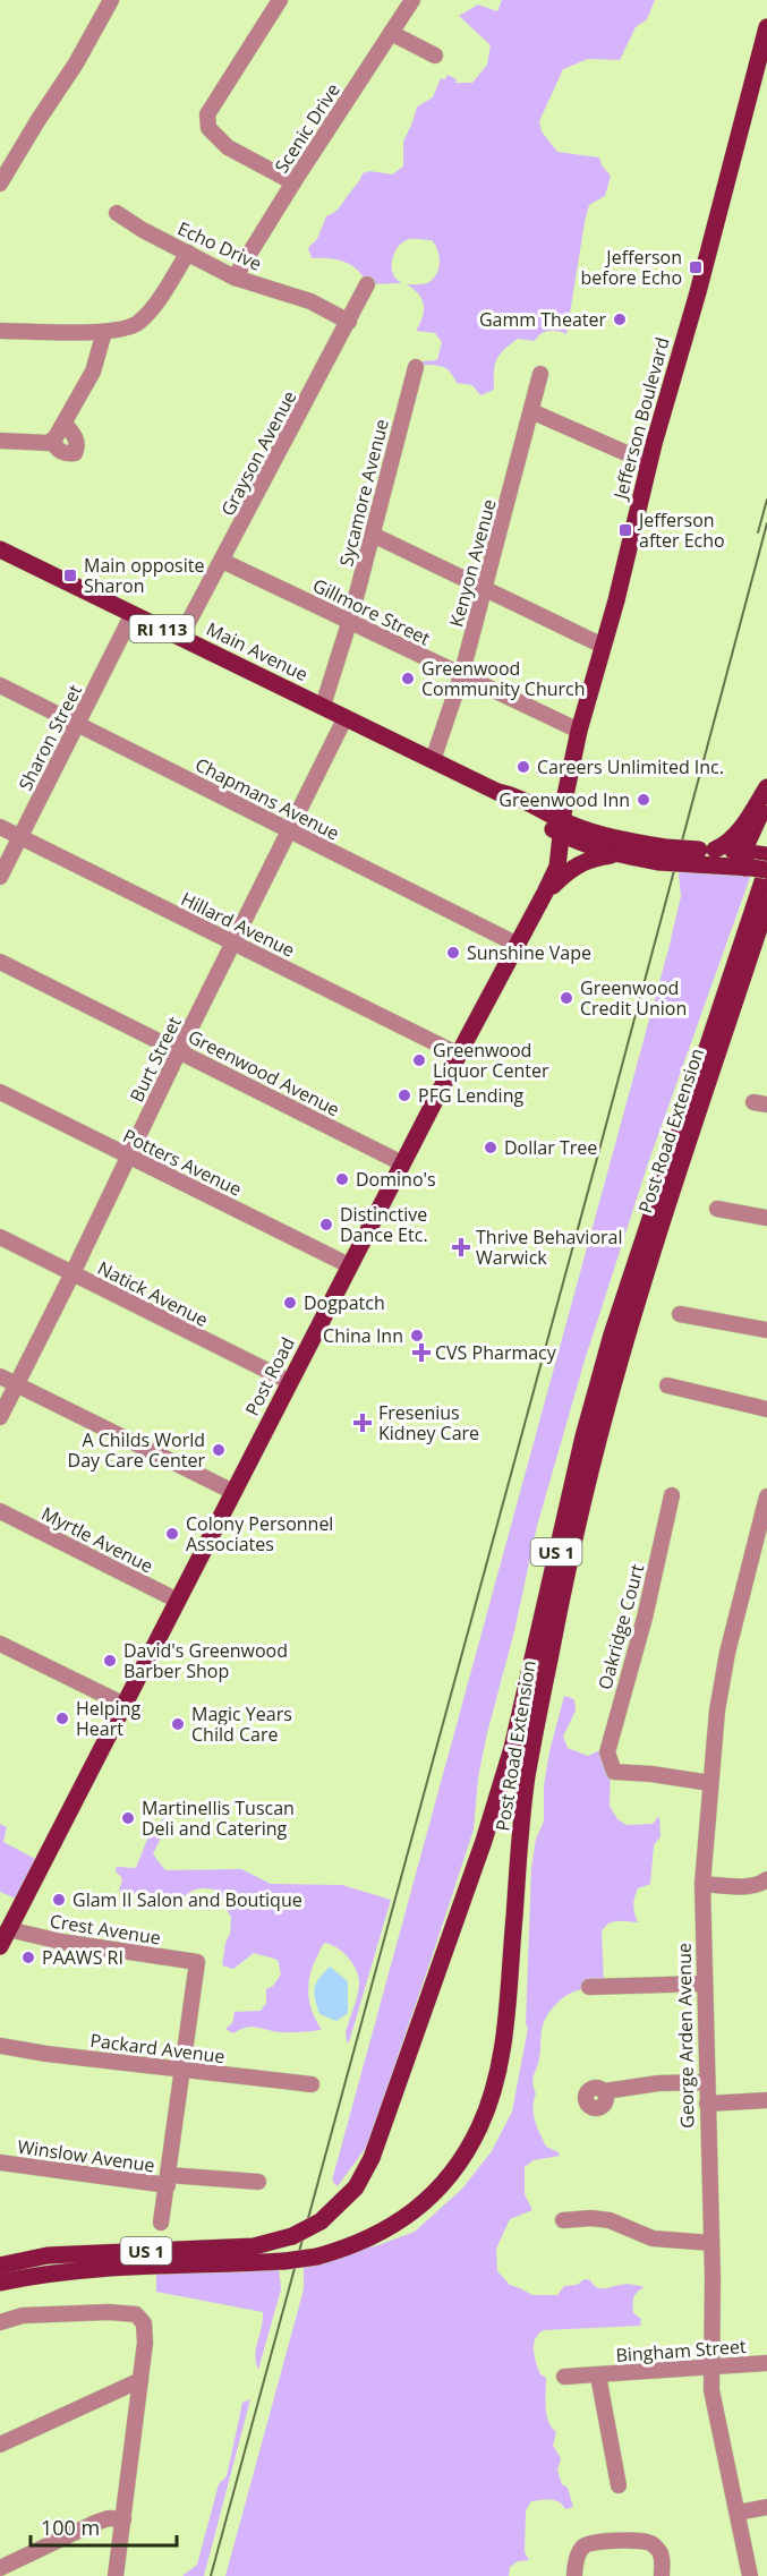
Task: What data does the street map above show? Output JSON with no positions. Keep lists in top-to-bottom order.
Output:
{
  "streets": {
    "main road": [
      "Jefferson Boulevard",
      "RI 113",
      "Main Avenue",
      "Post Road Extension",
      "Post Road",
      "US 1"
    ],
    "street": [
      "Scenic Drive",
      "Echo Drive",
      "Grayson Avenue",
      "Sycamore Avenue",
      "Kenyon Avenue",
      "Gillmore Street",
      "Sharon Street",
      "Chapmans Avenue",
      "Hillard Avenue",
      "Burt Street",
      "Greenwood Avenue",
      "Potters Avenue",
      "Natick Avenue",
      "Myrtle Avenue",
      "Oakridge Court",
      "Crest Avenue",
      "George Arden Avenue",
      "Packard Avenue",
      "Winslow Avenue",
      "Bingham Street"
    ]
  },
  "crossings": [
    ["Scenic Drive", "Echo Drive"],
    ["Echo Drive", "Grayson Avenue"],
    ["Jefferson Boulevard", "Gillmore Street"],
    ["Jefferson Boulevard", "Main Avenue"],
    ["Jefferson Boulevard", "Post Road"],
    ["Grayson Avenue", "Gillmore Street"],
    ["Grayson Avenue", "Main Avenue"],
    ["Sycamore Avenue", "Gillmore Street"],
    ["Sycamore Avenue", "Main Avenue"],
    ["Kenyon Avenue", "Gillmore Street"],
    ["Kenyon Avenue", "Main Avenue"],
    ["Main Avenue", "Sharon Street"],
    ["Main Avenue", "Burt Street"],
    ["Main Avenue", "Post Road Extension"],
    ["Main Avenue", "Post Road"],
    ["Sharon Street", "Chapmans Avenue"],
    ["Sharon Street", "Hillard Avenue"],
    ["Chapmans Avenue", "Burt Street"],
    ["Chapmans Avenue", "Post Road"],
    ["Hillard Avenue", "Burt Street"],
    ["Hillard Avenue", "Post Road"],
    ["Burt Street", "Greenwood Avenue"],
    ["Burt Street", "Potters Avenue"],
    ["Burt Street", "Natick Avenue"],
    ["Greenwood Avenue", "Post Road"],
    ["Potters Avenue", "Post Road"],
    ["Natick Avenue", "Post Road"],
    ["Post Road", "Myrtle Avenue"],
    ["Post Road", "Crest Avenue"],
    ["Oakridge Court", "George Arden Avenue"],
    ["Crest Avenue", "Packard Avenue"],
    ["George Arden Avenue", "Bingham Street"]
  ],
  "places": {
    "transit": ["Jefferson before Echo", "Jefferson after Echo", "Main opposite Sharon"],
    "other": [
      "Gamm Theater",
      "Greenwood Community Church",
      "Careers Unlimited Inc.",
      "Greenwood Inn",
      "Sunshine Vape",
      "Greenwood Credit Union",
      "Greenwood Liquor Center",
      "PFG Lending",
      "Dollar Tree",
      "Domino's",
      "Distinctive Dance Etc.",
      "Dogpatch",
      "China Inn",
      "A Childs World Day Care Center",
      "Colony Personnel Associates",
      "David's Greenwood Barber Shop",
      "Helping Heart",
      "Magic Years Child Care",
      "Martinellis Tuscan Deli and Catering",
      "Glam II Salon and Boutique",
      "PAAWS RI"
    ],
    "health": ["Thrive Behavioral Warwick", "CVS Pharmacy", "Fresenius Kidney Care"]
  },
  "scale_bar": "100 m"
}
